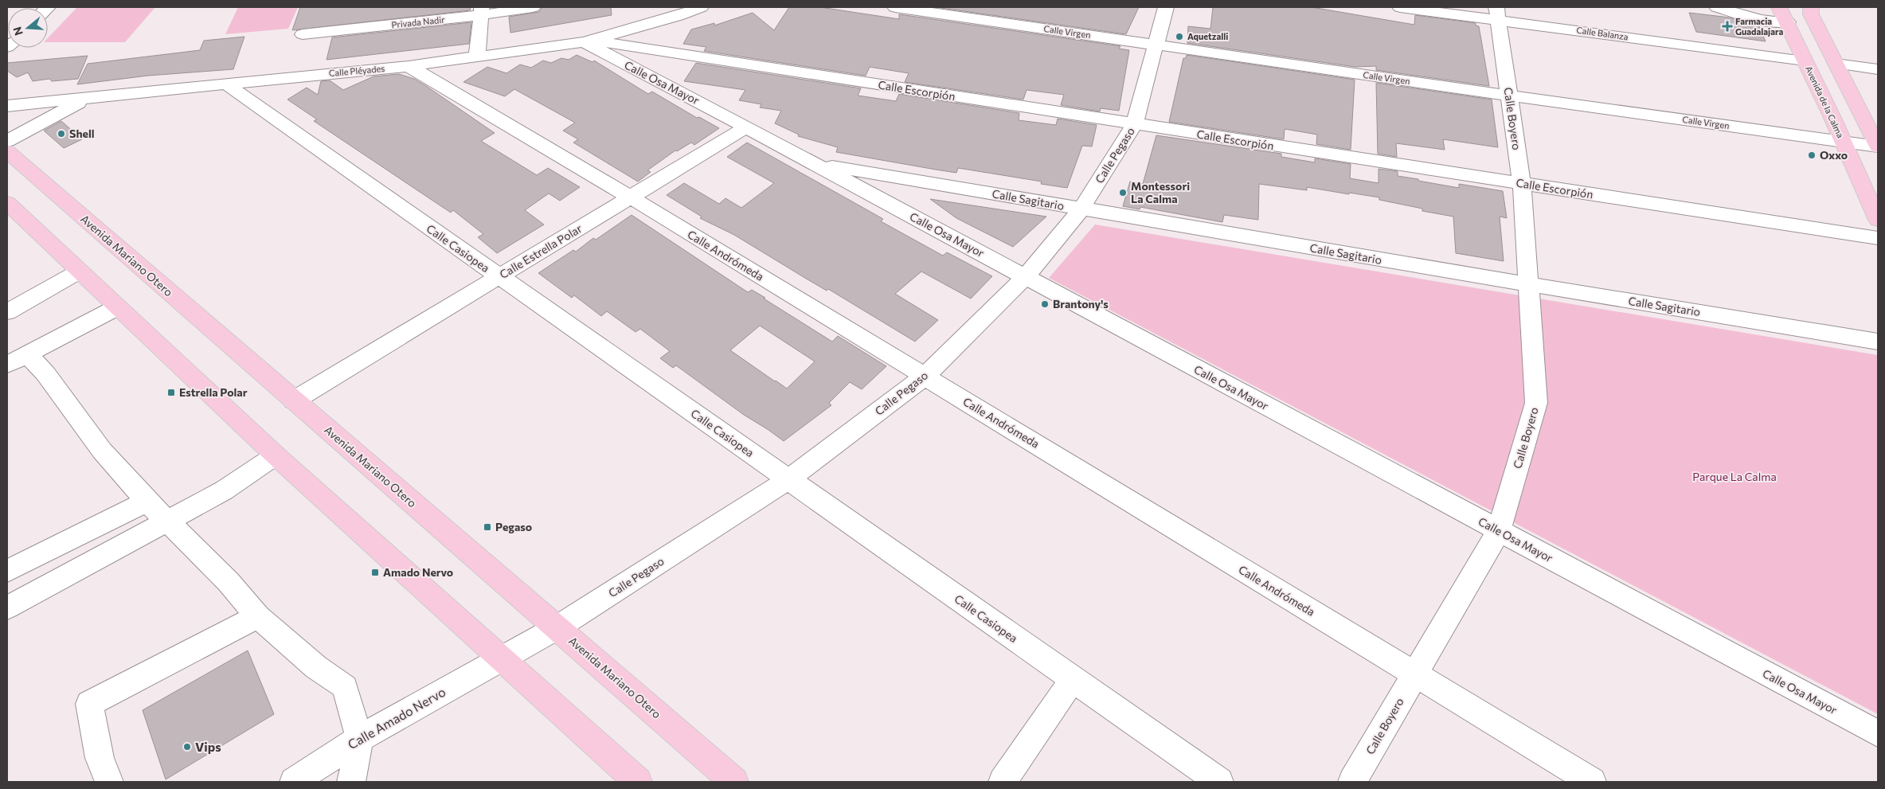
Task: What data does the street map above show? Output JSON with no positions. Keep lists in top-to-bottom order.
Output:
{
  "streets": {
    "main road": ["Avenida de la Calma", "Avenida Mariano Otero"],
    "street": [
      "Privada Nadir",
      "Calle Virgen",
      "Calle Balanza",
      "Calle Pléyades",
      "Calle Osa Mayor",
      "Calle Escorpión",
      "Calle Boyero",
      "Calle Pegaso",
      "Calle Sagitario",
      "Calle Casiopea",
      "Calle Estrella Polar",
      "Calle Andrómeda",
      "Calle Amado Nervo"
    ]
  },
  "crossings": [
    ["Calle Virgen", "Avenida de la Calma"],
    ["Calle Virgen", "Calle Boyero"],
    ["Calle Virgen", "Calle Pegaso"],
    ["Calle Balanza", "Avenida de la Calma"],
    ["Calle Balanza", "Calle Boyero"],
    ["Calle Pléyades", "Calle Osa Mayor"],
    ["Calle Pléyades", "Calle Escorpión"],
    ["Calle Pléyades", "Calle Casiopea"],
    ["Calle Pléyades", "Calle Andrómeda"],
    ["Calle Osa Mayor", "Calle Escorpión"],
    ["Calle Osa Mayor", "Calle Boyero"],
    ["Calle Osa Mayor", "Calle Pegaso"],
    ["Calle Osa Mayor", "Calle Sagitario"],
    ["Calle Osa Mayor", "Calle Estrella Polar"],
    ["Calle Escorpión", "Calle Boyero"],
    ["Calle Escorpión", "Calle Pegaso"],
    ["Calle Boyero", "Calle Sagitario"],
    ["Calle Boyero", "Calle Andrómeda"],
    ["Calle Pegaso", "Calle Sagitario"],
    ["Calle Pegaso", "Calle Casiopea"],
    ["Calle Pegaso", "Avenida Mariano Otero"],
    ["Calle Pegaso", "Calle Andrómeda"],
    ["Calle Pegaso", "Calle Amado Nervo"],
    ["Calle Casiopea", "Calle Estrella Polar"],
    ["Calle Estrella Polar", "Avenida Mariano Otero"],
    ["Calle Estrella Polar", "Calle Andrómeda"]
  ],
  "parks": ["Parque La Calma"],
  "places": {
    "health": ["Farmacia Guadalajara"],
    "other": [
      "Aquetzalli",
      "Shell",
      "Oxxo",
      "Montessori La Calma",
      "Brantony's",
      "Vips"
    ],
    "transit": ["Estrella Polar", "Pegaso", "Amado Nervo"]
  },
  "north": "left"
}
